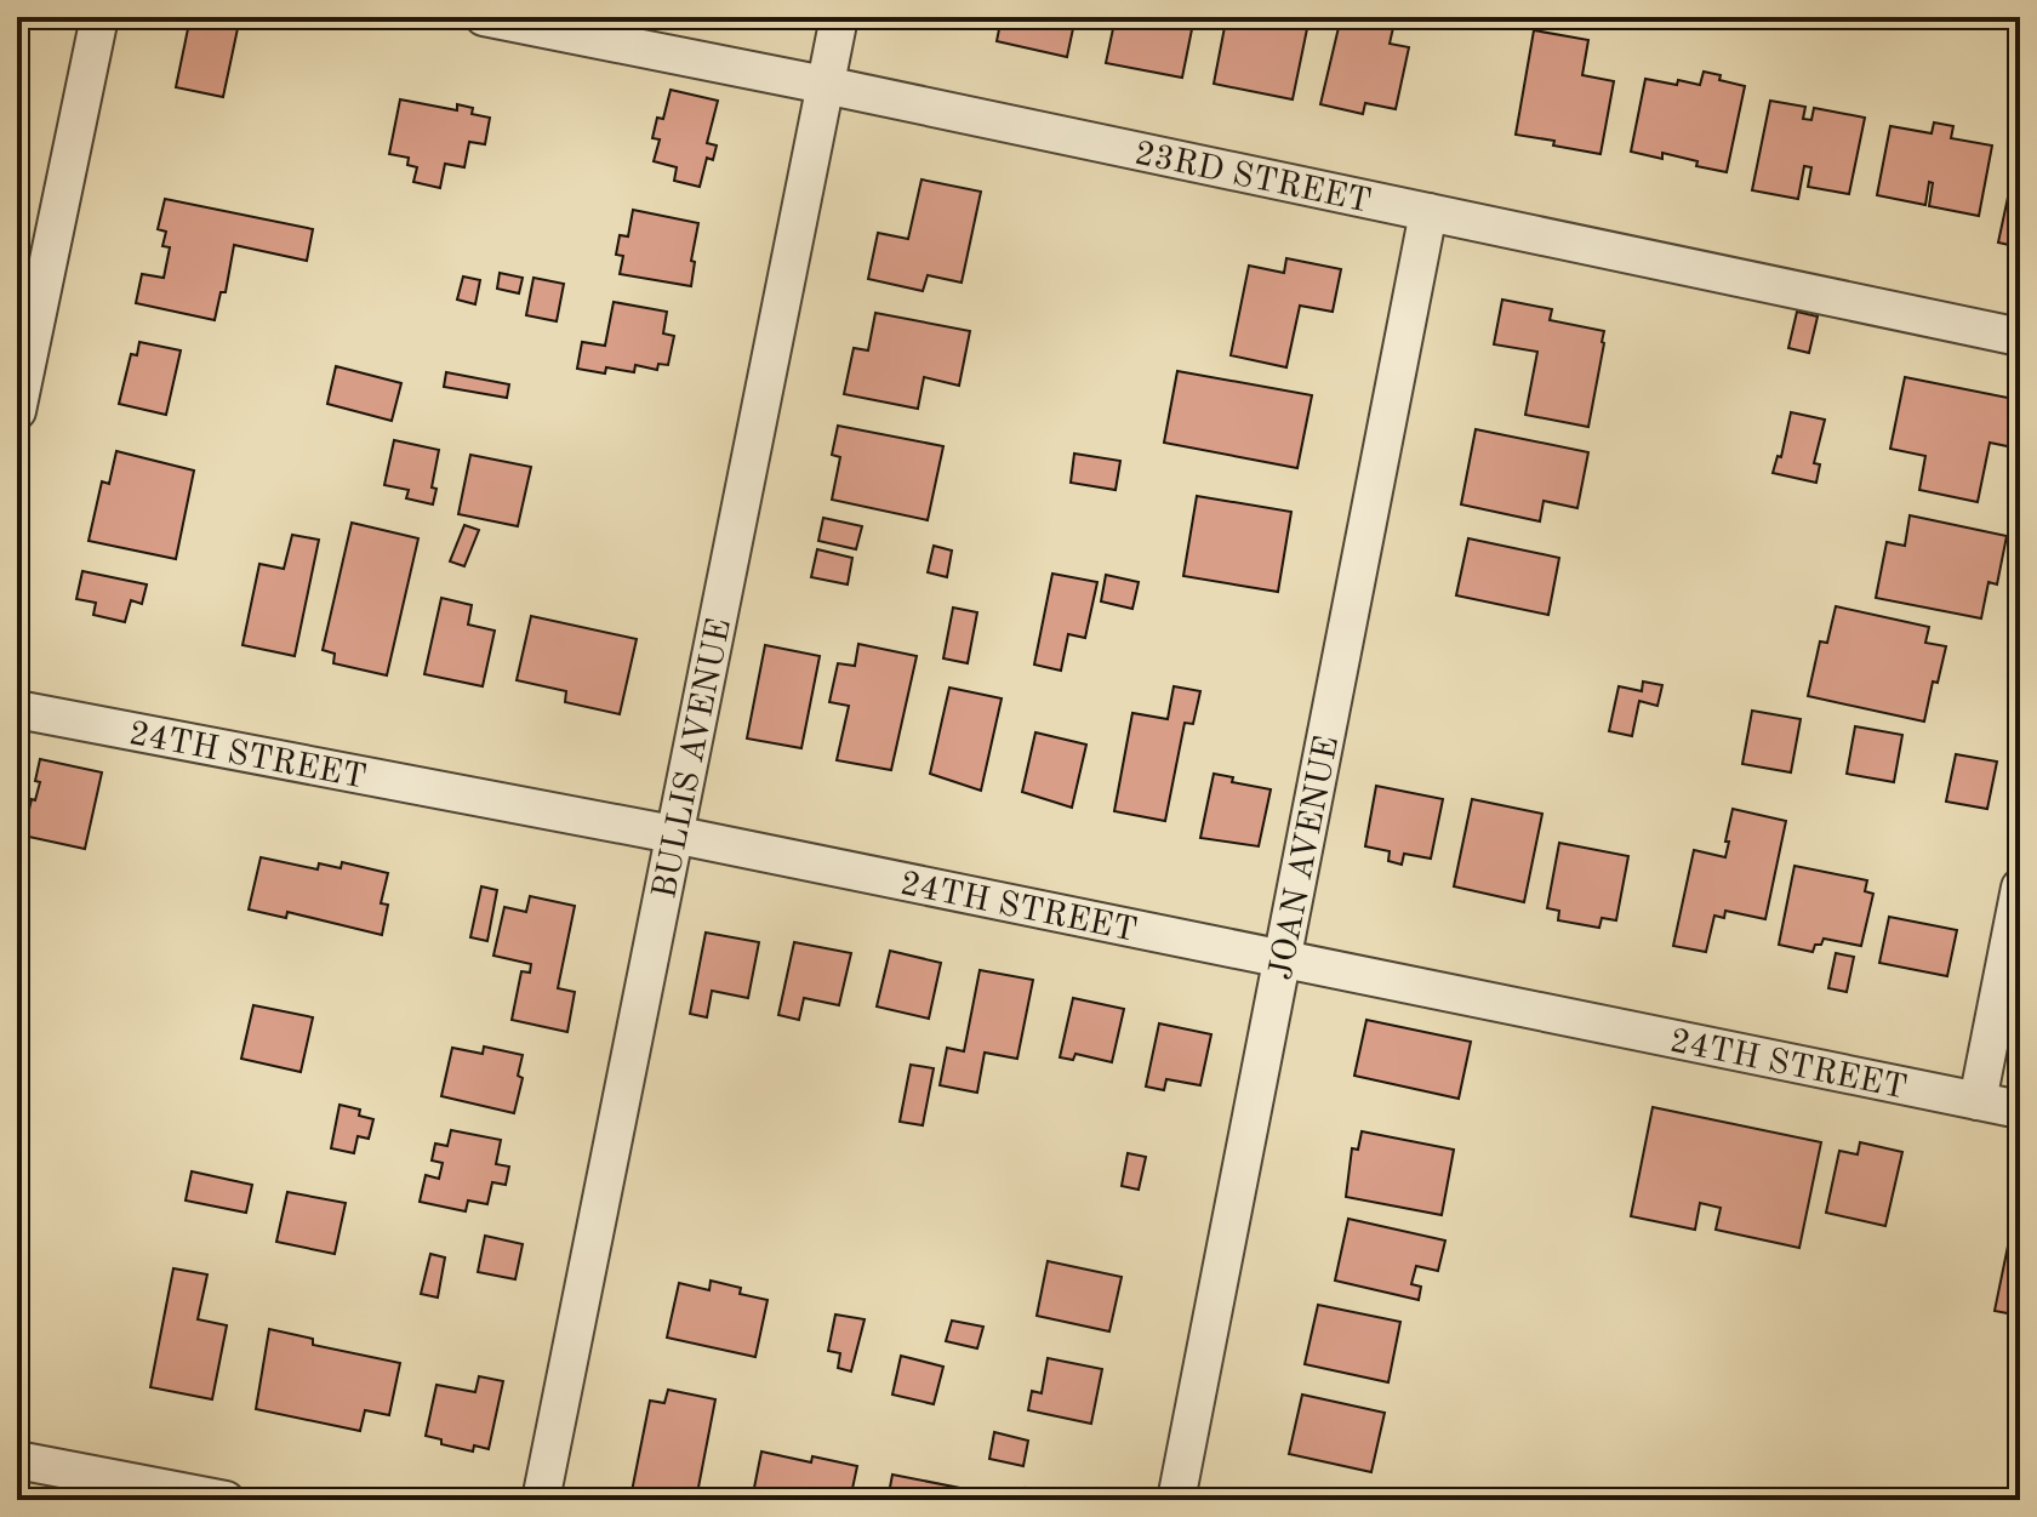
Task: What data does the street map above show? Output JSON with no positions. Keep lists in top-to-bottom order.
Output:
{
  "streets": {
    "street": [
      "23RD STREET",
      "24TH STREET",
      "BULLIS AVENUE",
      "JOAN AVENUE"
    ]
  },
  "crossings": [
    ["23RD STREET", "BULLIS AVENUE"],
    ["23RD STREET", "JOAN AVENUE"],
    ["24TH STREET", "BULLIS AVENUE"],
    ["24TH STREET", "JOAN AVENUE"]
  ]
}
